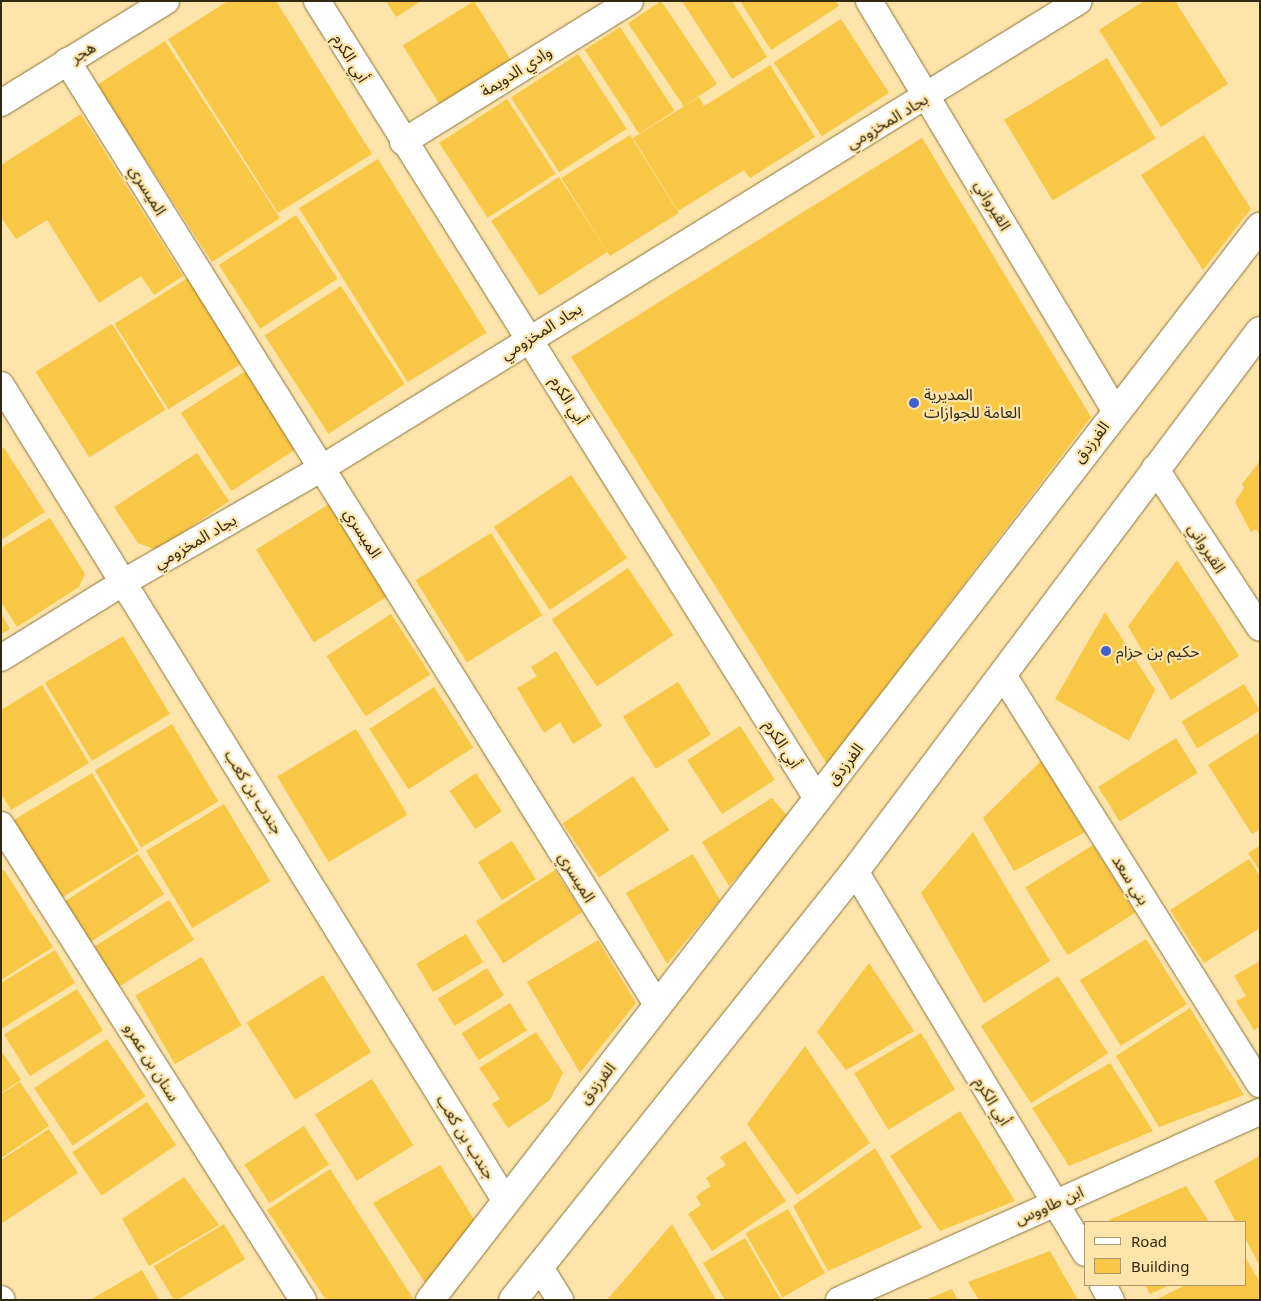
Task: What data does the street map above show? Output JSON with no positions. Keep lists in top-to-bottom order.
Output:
{
  "streets": {
    "street": [
      "هجر",
      "أبي الكرم",
      "وادي الدويمة",
      "بجاد المخزومي",
      "الميسري",
      "القيرواني",
      "الفرزدق",
      "جندب بن كعب",
      "بني سعد",
      "سنان بن عمرو",
      "ابن طاووس"
    ]
  },
  "crossings": [
    ["هجر", "الميسري"],
    ["أبي الكرم", "وادي الدويمة"],
    ["أبي الكرم", "بجاد المخزومي"],
    ["أبي الكرم", "الفرزدق"],
    ["أبي الكرم", "ابن طاووس"],
    ["بجاد المخزومي", "الميسري"],
    ["بجاد المخزومي", "القيرواني"],
    ["بجاد المخزومي", "جندب بن كعب"],
    ["الميسري", "الفرزدق"],
    ["القيرواني", "الفرزدق"],
    ["الفرزدق", "جندب بن كعب"]
  ],
  "places": ["المديرية العامة للجوازات", "حكيم بن حزام"],
  "legend": ["Road", "Building"]
}
